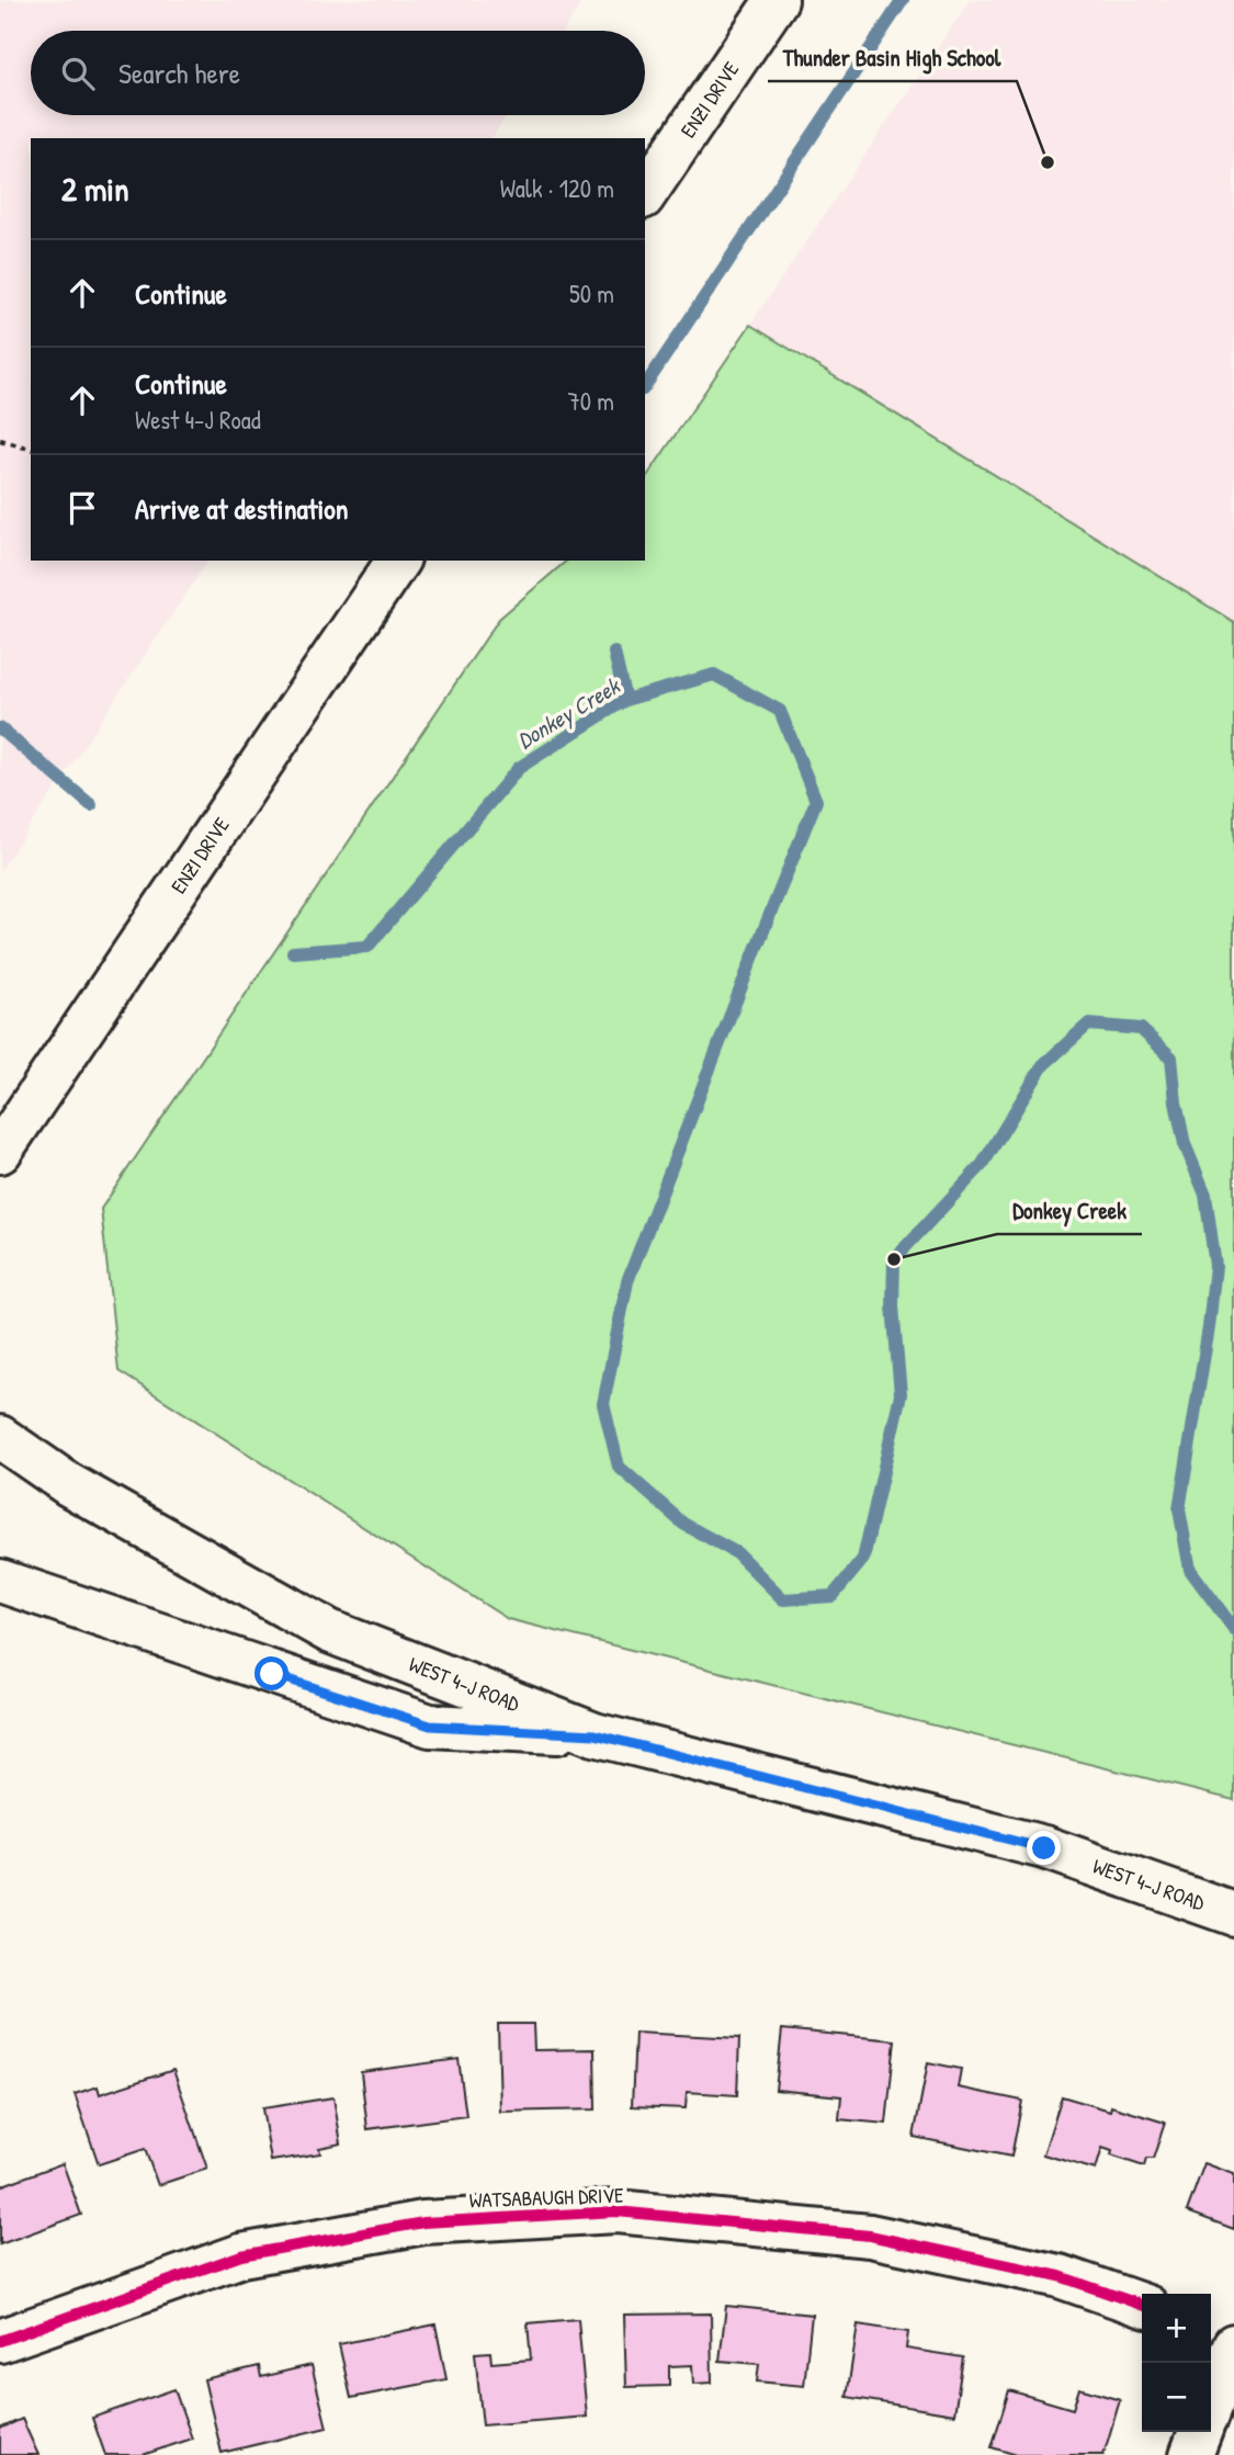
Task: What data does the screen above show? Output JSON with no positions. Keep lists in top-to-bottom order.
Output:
{
  "streets": {
    "main road": ["ENZI DRIVE", "WEST 4-J ROAD", "WATSABAUGH DRIVE"]
  },
  "water": ["Donkey Creek"],
  "places": ["Thunder Basin High School", "Donkey Creek"],
  "page": {
    "search": "Search here",
    "heading": ["2 min", "Walk · 120 m"],
    "list": [
      ["Continue", "50 m"],
      ["Continue", "West 4-J Road", "70 m"],
      "Arrive at destination"
    ],
    "map_buttons": ["+", "−"]
  }
}
